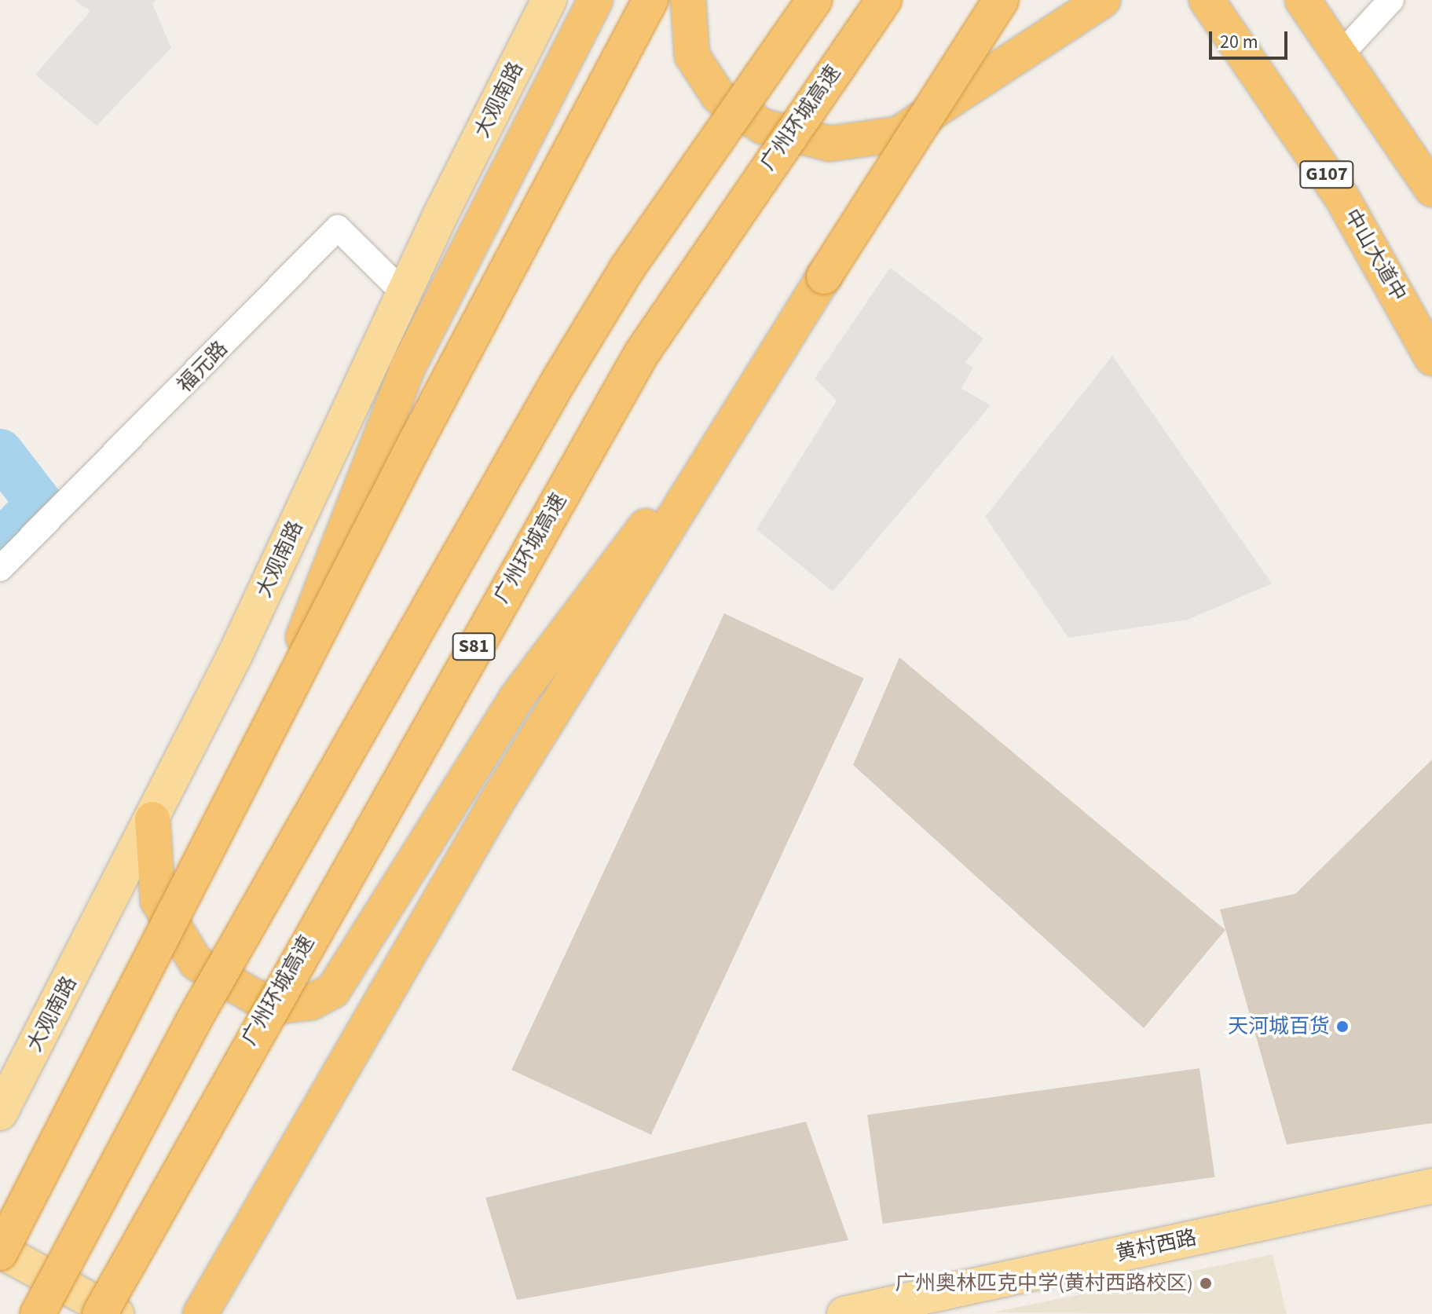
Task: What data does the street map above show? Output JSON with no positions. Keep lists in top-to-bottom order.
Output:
{
  "streets": {
    "highway": [
      "广州环城高速",
      "G107",
      "中山大道中",
      "S81"
    ],
    "main road": ["大观南路", "黄村西路"],
    "street": ["福元路"]
  },
  "crossings": [
    ["大观南路", "福元路"]
  ],
  "places": ["天河城百货", "广州奥林匹克中学(黄村西路校区)"],
  "scale_bar": "20 m"
}
